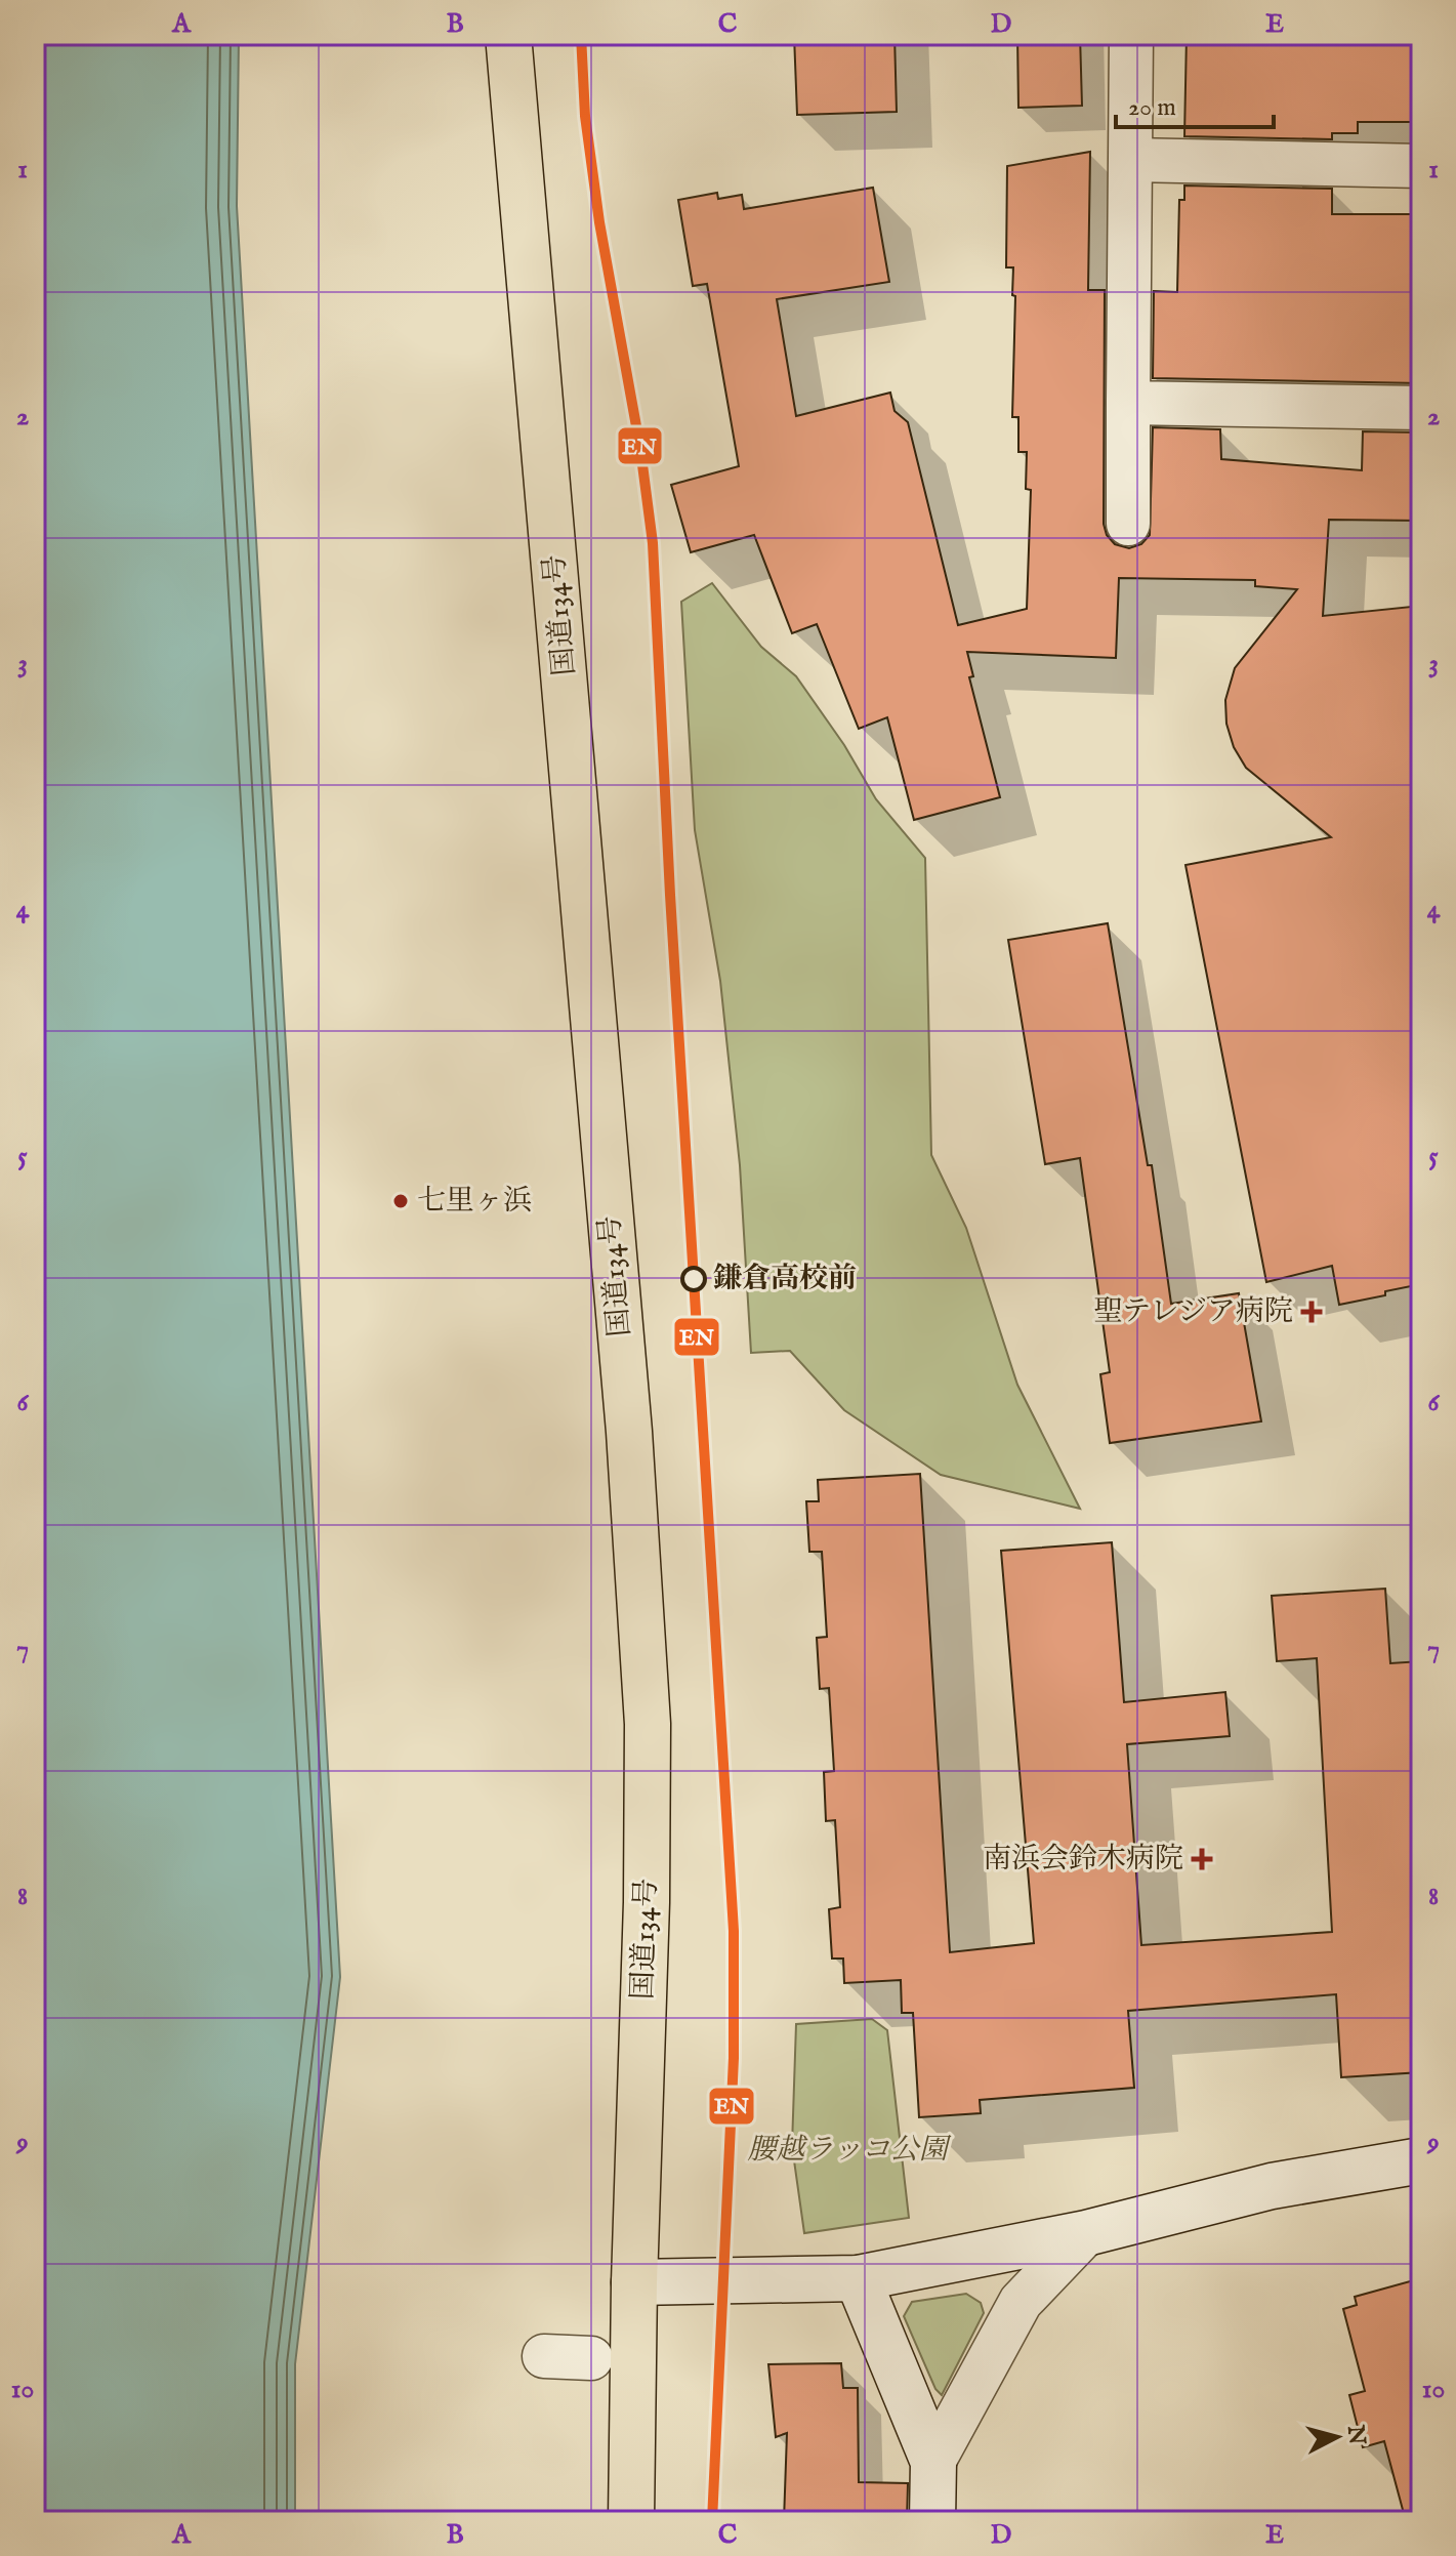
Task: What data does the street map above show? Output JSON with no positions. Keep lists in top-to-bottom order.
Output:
{
  "streets": {
    "highway": ["国道134号"]
  },
  "parks": ["腰越ラッコ公園"],
  "places": {
    "other": ["七里ヶ浜", "鎌倉高校前"],
    "health": ["聖テレジア病院", "南浜会鈴木病院"]
  },
  "lines": ["transit line EN"],
  "scale_bar": "20 m",
  "north": "right",
  "grid": {
    "columns": [
      "A",
      "B",
      "C",
      "D",
      "E"
    ],
    "rows": [
      "1",
      "2",
      "3",
      "4",
      "5",
      "6",
      "7",
      "8",
      "9",
      "10"
    ]
  }
}
